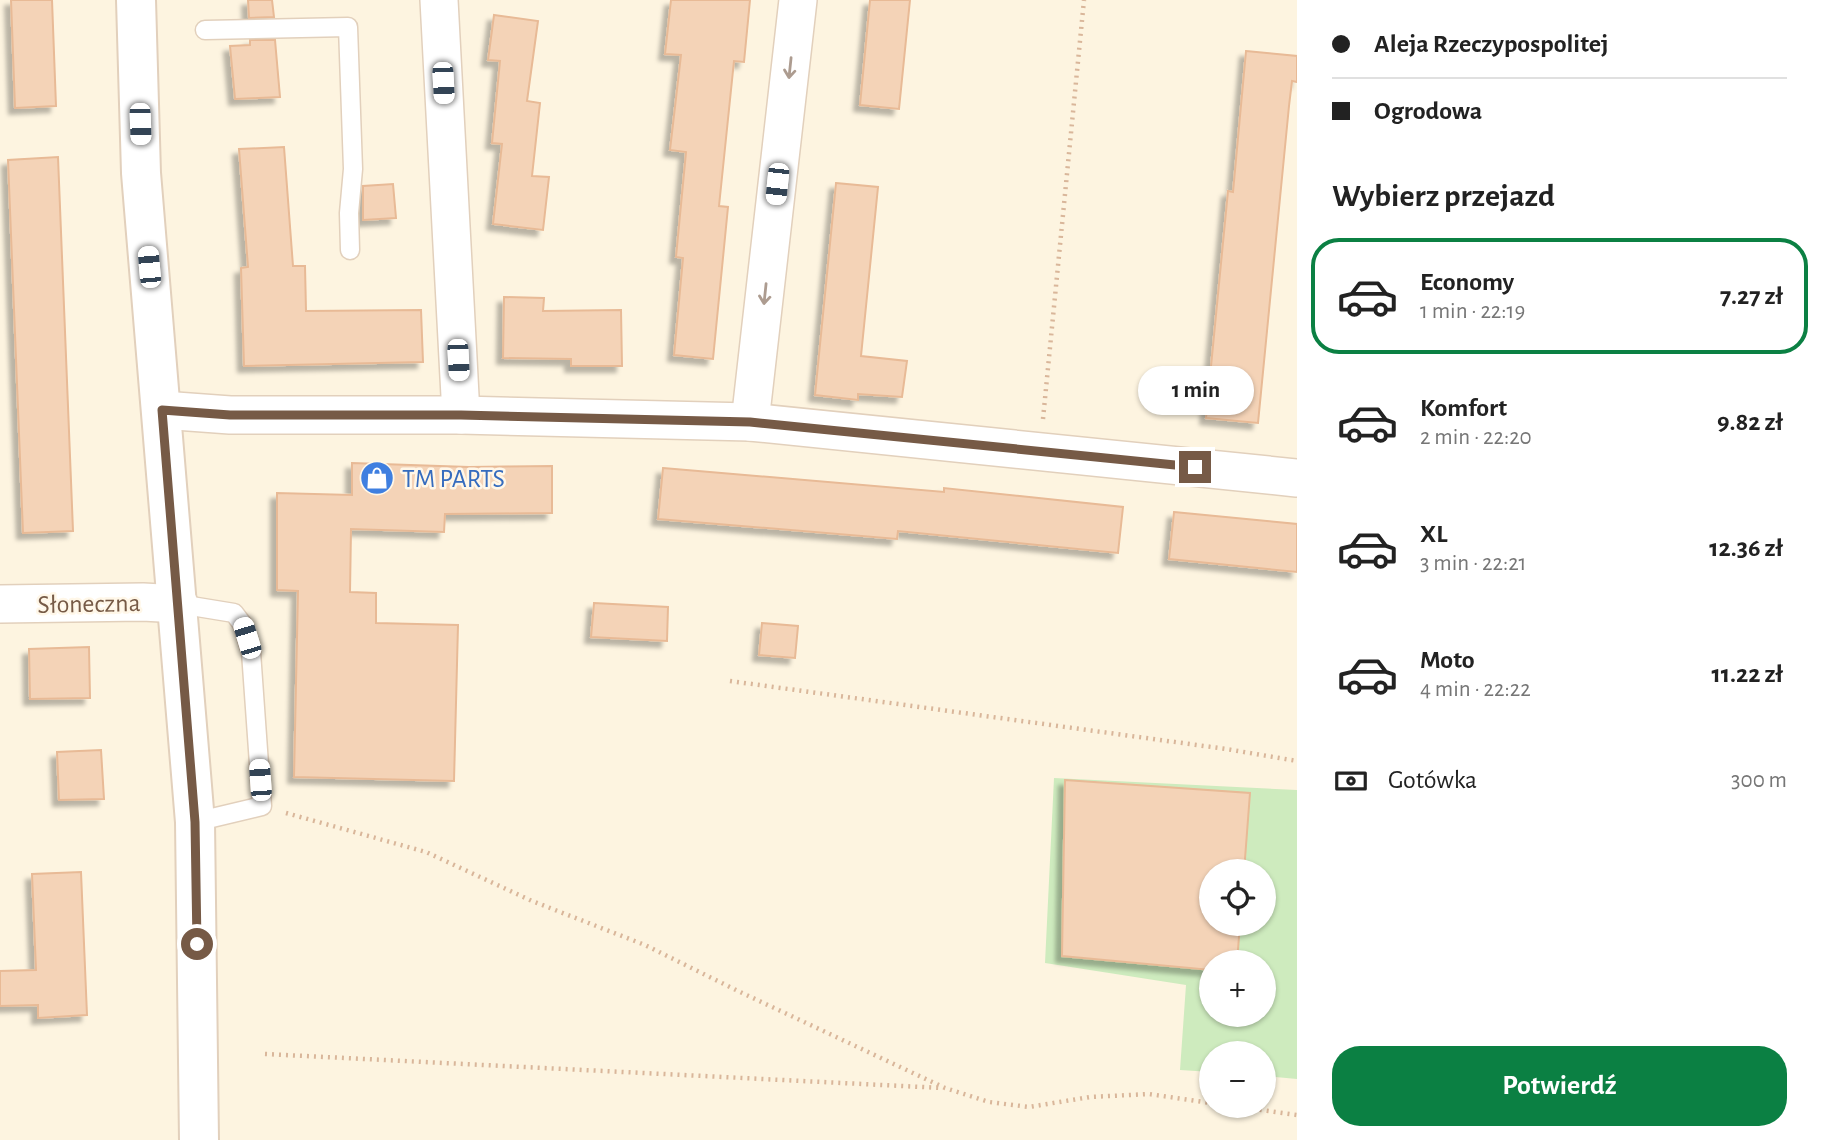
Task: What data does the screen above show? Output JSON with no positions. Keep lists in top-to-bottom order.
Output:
{
  "streets": {
    "street": ["Słoneczna"]
  },
  "places": {
    "shop": ["TM PARTS"]
  },
  "page": {
    "banner": ["Aleja Rzeczypospolitej", "Ogrodowa"],
    "heading": "Wybierz przejazd",
    "list": [
      {
        "name": "Economy",
        "note": "1 min · 22:19",
        "value": "7.27 zł"
      },
      {
        "name": "Komfort",
        "note": "2 min · 22:20",
        "value": "9.82 zł"
      },
      {
        "name": "XL",
        "note": "3 min · 22:21",
        "value": "12.36 zł"
      },
      {
        "name": "Moto",
        "note": "4 min · 22:22",
        "value": "11.22 zł"
      }
    ],
    "bubble": "1 min",
    "pay": ["Gotówka", "300 m"],
    "map_buttons": ["+", "−"],
    "buttons": "Potwierdź"
  }
}
